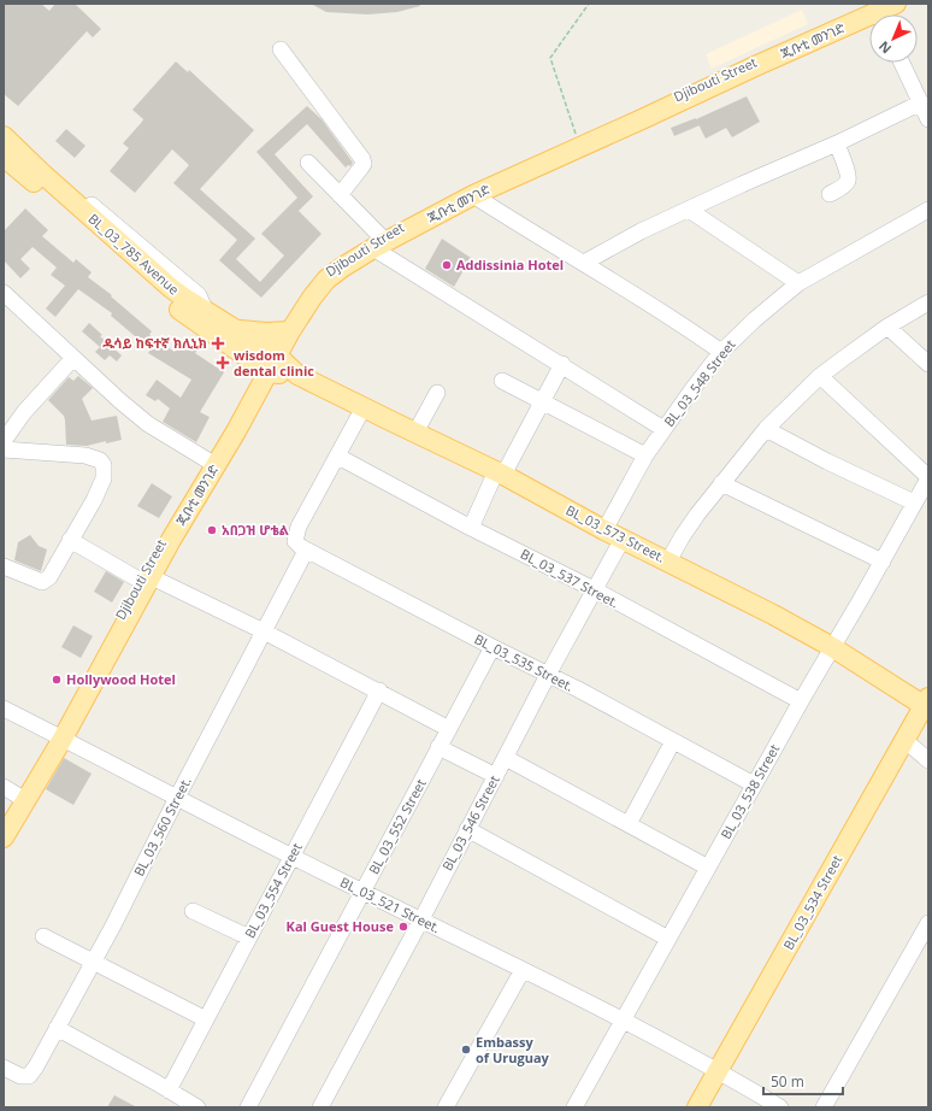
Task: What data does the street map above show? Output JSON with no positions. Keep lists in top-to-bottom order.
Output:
{
  "streets": {
    "main road": [
      "ጂቡቲ መንገድ",
      "Djibouti Street",
      "BL_03_785 Avenue",
      "BL_03_573 Street.",
      "BL_03_534 Street"
    ],
    "street": [
      "BL_03_548 Street",
      "BL_03_537 Street.",
      "BL_03_535 Street.",
      "BL_03_538 Street",
      "BL_03_546 Street",
      "BL_03_560 Street.",
      "BL_03_552 Street",
      "BL_03_554 Street",
      "BL_03_521 Street."
    ]
  },
  "crossings": [
    ["ጂቡቲ መንገድ", "Djibouti Street"],
    ["ጂቡቲ መንገድ", "BL_03_785 Avenue"],
    ["ጂቡቲ መንገድ", "BL_03_573 Street."],
    ["Djibouti Street", "BL_03_785 Avenue"],
    ["Djibouti Street", "BL_03_573 Street."],
    ["BL_03_785 Avenue", "BL_03_573 Street."],
    ["BL_03_548 Street", "BL_03_573 Street."],
    ["BL_03_548 Street", "BL_03_546 Street"],
    ["BL_03_573 Street.", "BL_03_538 Street"],
    ["BL_03_573 Street.", "BL_03_546 Street"],
    ["BL_03_573 Street.", "BL_03_560 Street."],
    ["BL_03_573 Street.", "BL_03_534 Street"],
    ["BL_03_537 Street.", "BL_03_538 Street"],
    ["BL_03_537 Street.", "BL_03_546 Street"],
    ["BL_03_537 Street.", "BL_03_560 Street."],
    ["BL_03_535 Street.", "BL_03_538 Street"],
    ["BL_03_535 Street.", "BL_03_546 Street"],
    ["BL_03_535 Street.", "BL_03_560 Street."],
    ["BL_03_535 Street.", "BL_03_552 Street"],
    ["BL_03_538 Street", "BL_03_521 Street."],
    ["BL_03_546 Street", "BL_03_521 Street."],
    ["BL_03_560 Street.", "BL_03_521 Street."],
    ["BL_03_552 Street", "BL_03_521 Street."],
    ["BL_03_554 Street", "BL_03_521 Street."],
    ["BL_03_534 Street", "BL_03_521 Street."]
  ],
  "places": {
    "other": [
      "Addissinia Hotel",
      "አበጋዝ ሆቴል",
      "Hollywood Hotel",
      "Kal Guest House",
      "Embassy of Uruguay"
    ],
    "health": ["ዱሳይ ከፍተኛ ክሊኒክ", "wisdom dental clinic"]
  },
  "scale_bar": "50 m",
  "north": "bottom left"
}
